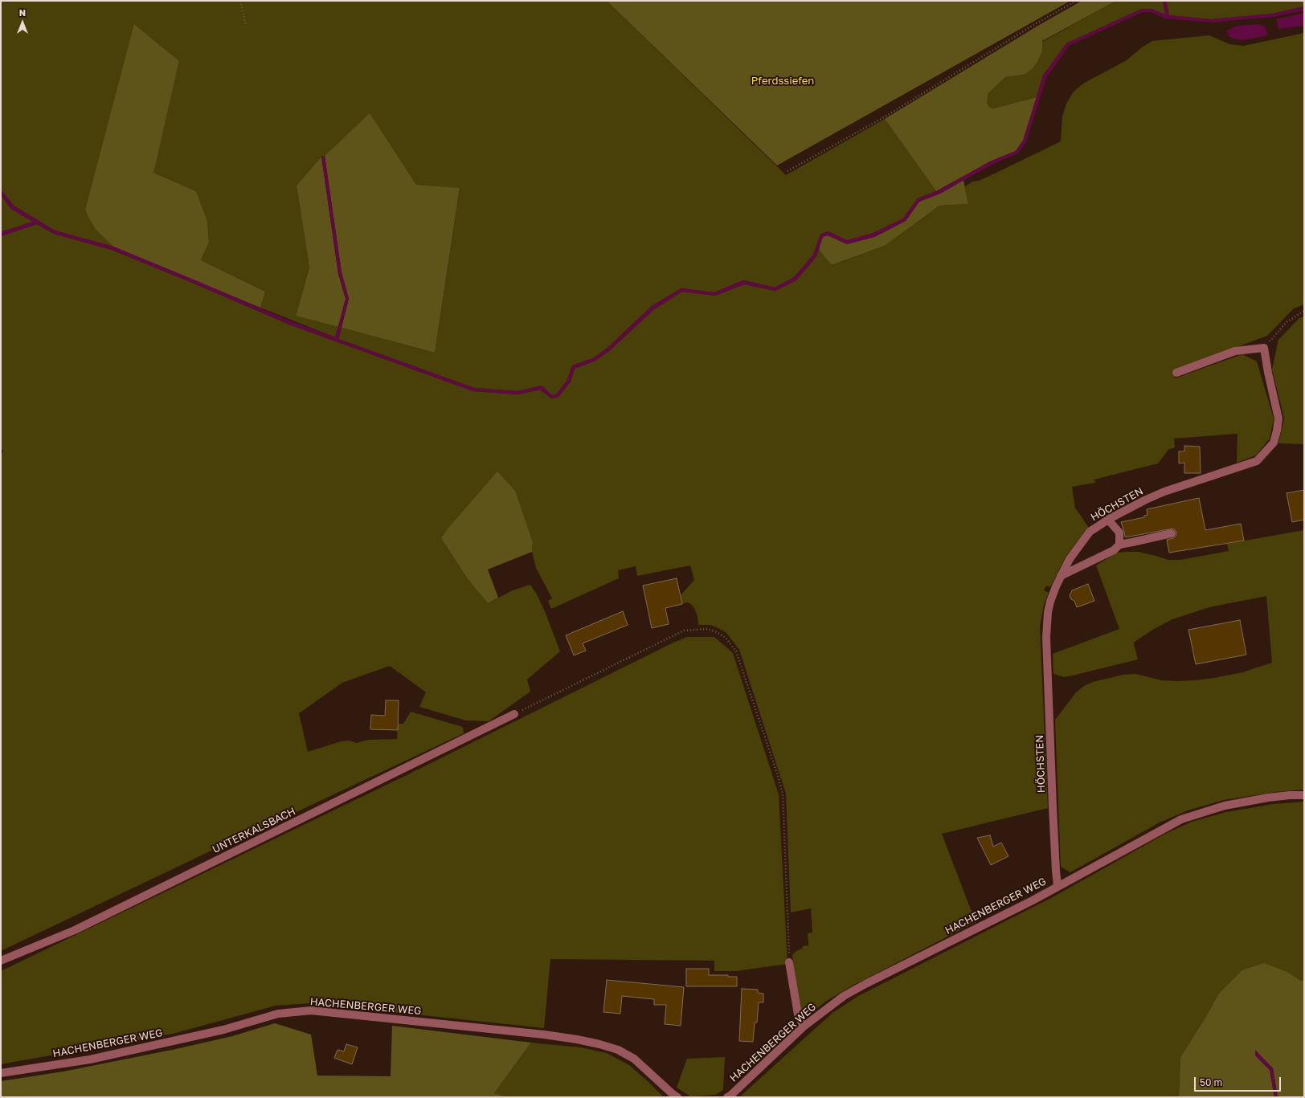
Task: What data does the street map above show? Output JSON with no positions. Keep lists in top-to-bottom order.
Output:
{
  "streets": {
    "street": ["HÖCHSTEN", "UNTERKALSBACH", "HACHENBERGER WEG"]
  },
  "crossings": [
    ["HÖCHSTEN", "HACHENBERGER WEG"]
  ],
  "parks": ["Pferdssiefen"],
  "scale_bar": "50 m",
  "north": "top"
}
